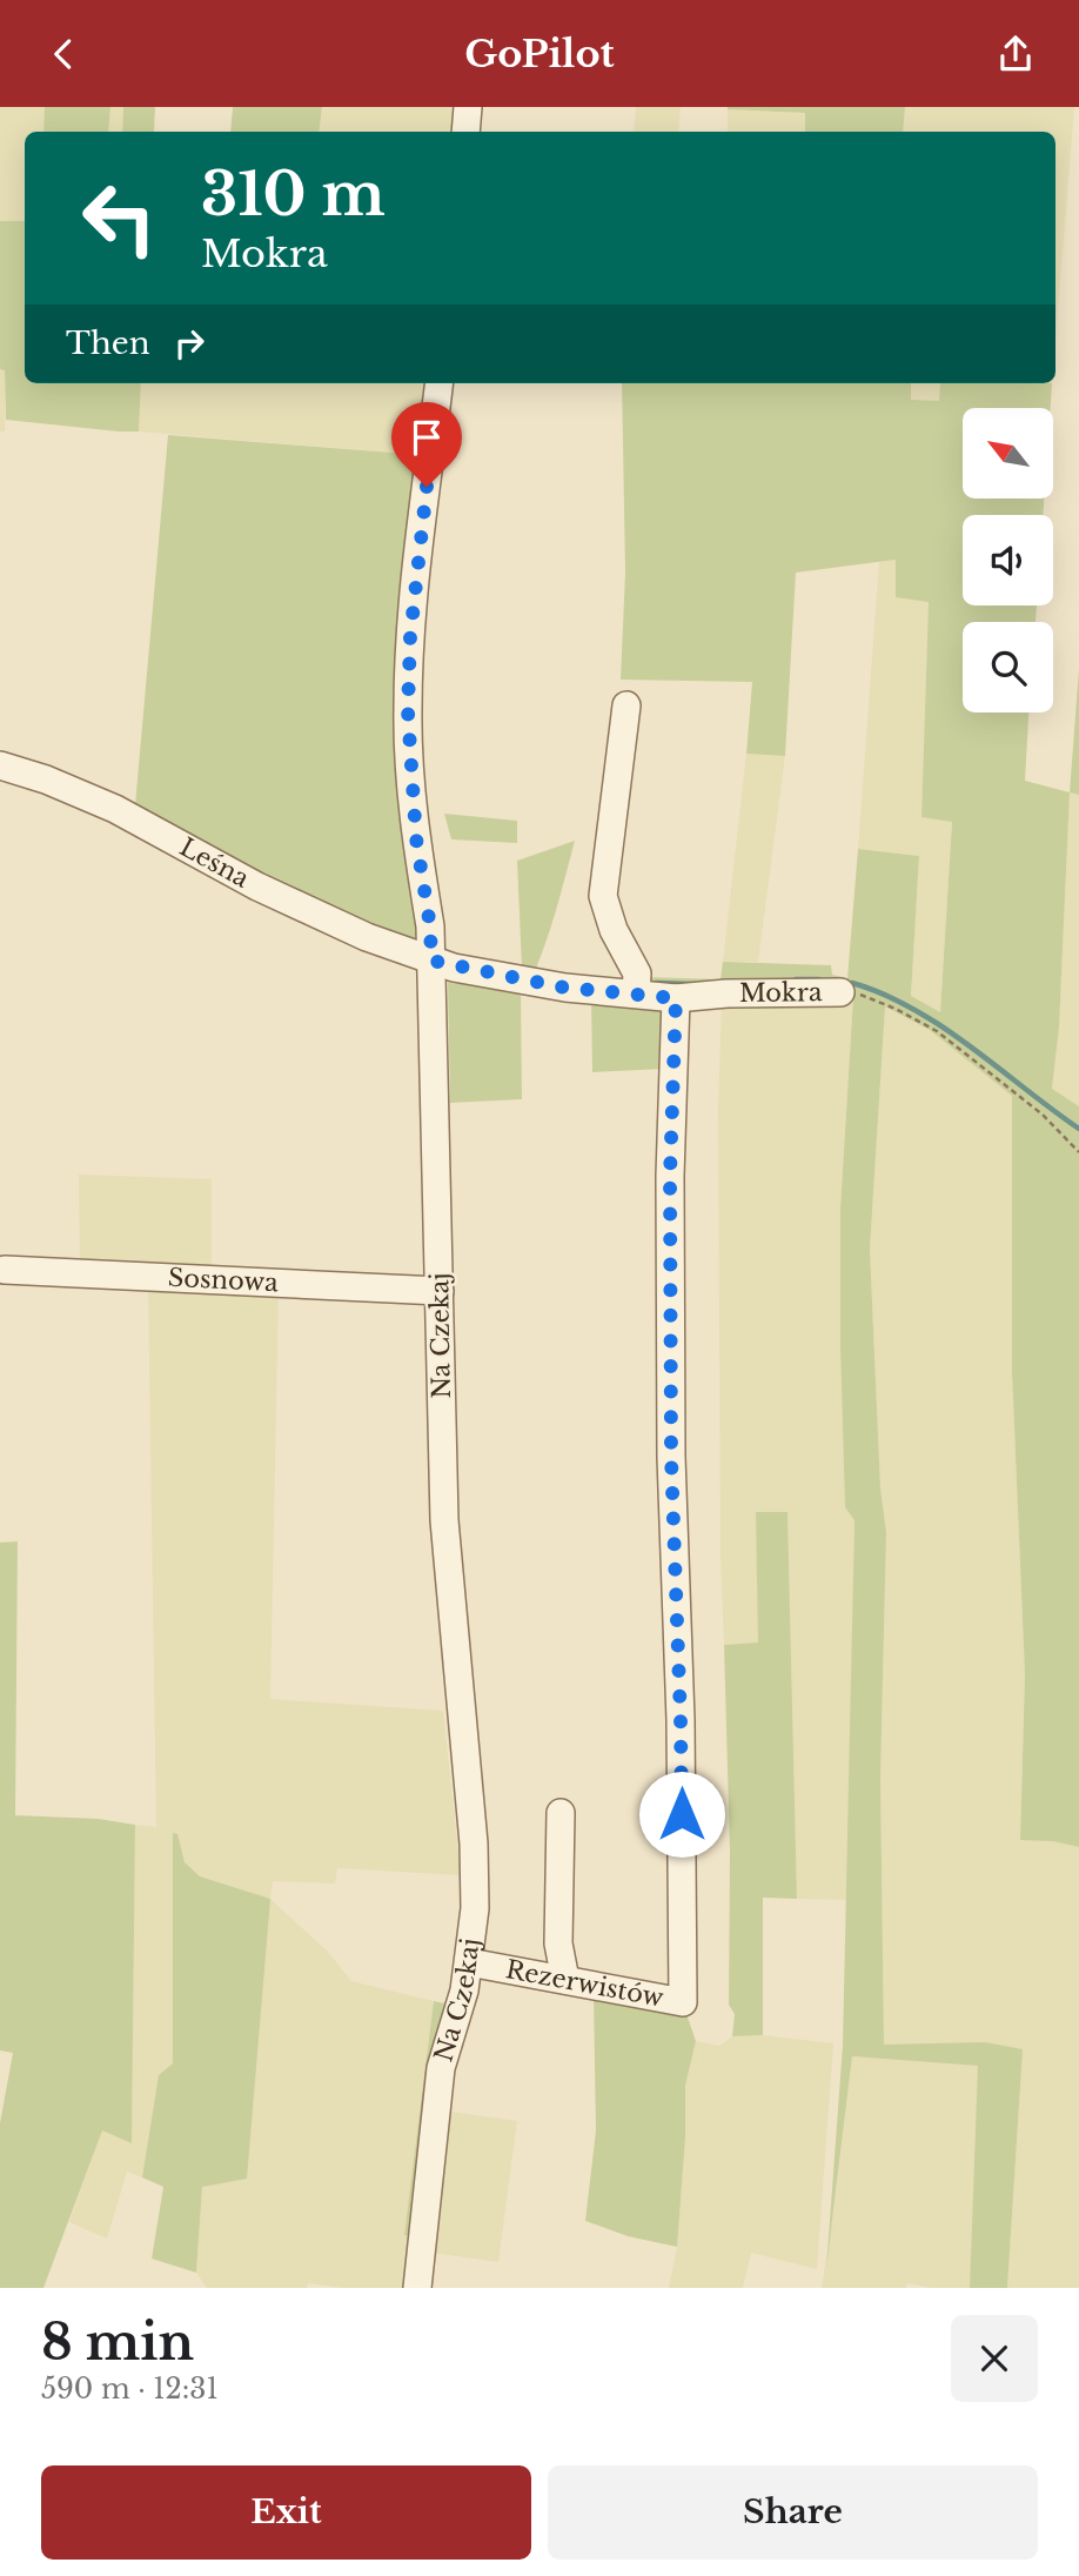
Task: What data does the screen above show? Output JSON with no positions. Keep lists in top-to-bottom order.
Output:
{
  "streets": {
    "street": [
      "Leśna",
      "Mokra",
      "Sosnowa",
      "Na Czekaj",
      "Rezerwistów"
    ]
  },
  "crossings": [
    ["Leśna", "Mokra"],
    ["Leśna", "Na Czekaj"],
    ["Mokra", "Na Czekaj"],
    ["Mokra", "Rezerwistów"],
    ["Sosnowa", "Na Czekaj"],
    ["Na Czekaj", "Rezerwistów"]
  ],
  "north": "top left",
  "page": {
    "header": "GoPilot",
    "turn": ["310 m", "Mokra"],
    "then": "Then",
    "heading": ["8 min", "590 m · 12:31"],
    "buttons": ["Exit", "Share"]
  }
}
